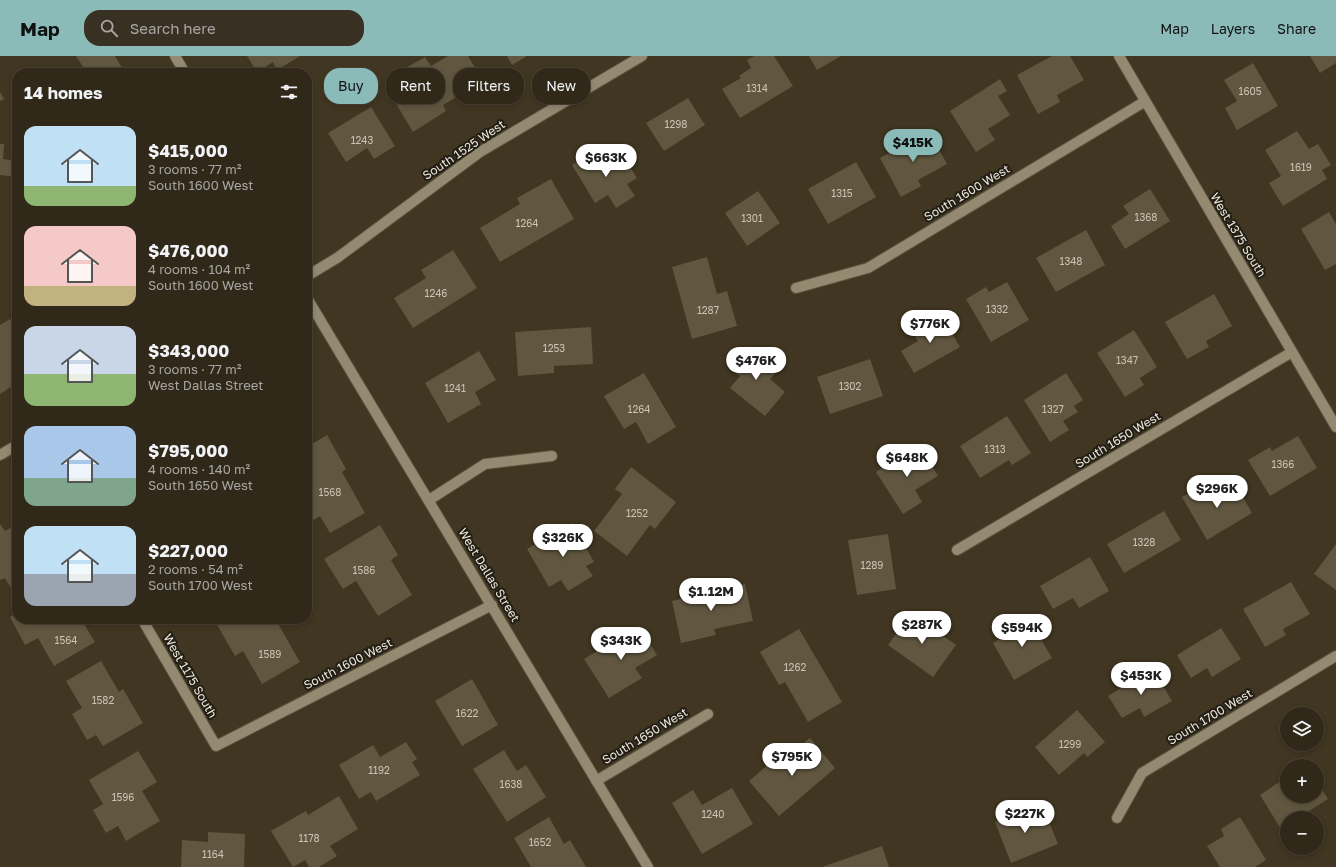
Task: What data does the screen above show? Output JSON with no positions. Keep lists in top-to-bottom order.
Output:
{
  "streets": {
    "street": [
      "South 1525 West",
      "South 1600 West",
      "West 1375 South",
      "South 1650 West",
      "West Dallas Street",
      "West 1175 South",
      "South 1700 West"
    ]
  },
  "crossings": [
    ["South 1600 West", "West 1375 South"],
    ["South 1600 West", "West Dallas Street"],
    ["South 1600 West", "West 1175 South"],
    ["West 1375 South", "South 1650 West"],
    ["South 1650 West", "West Dallas Street"]
  ],
  "house_numbers": [
    "1314",
    "1605",
    "1298",
    "1243",
    "1619",
    "1315",
    "1368",
    "1301",
    "1264",
    "1348",
    "1246",
    "1332",
    "1287",
    "1253",
    "1347",
    "1302",
    "1241",
    "1264",
    "1327",
    "1313",
    "1366",
    "1568",
    "1252",
    "1328",
    "1289",
    "1586",
    "1564",
    "1589",
    "1262",
    "1582",
    "1622",
    "1299",
    "1192",
    "1638",
    "1596",
    "1240",
    "1178",
    "1652",
    "1164"
  ],
  "page": {
    "header": "Map",
    "search": "Search here",
    "nav": ["Map", "Layers", "Share"],
    "chip": [
      "Buy",
      "Rent",
      "Filters",
      "New"
    ],
    "heading": "14 homes",
    "list": [
      {
        "name": "$415,000",
        "note": "3 rooms · 77 m² · South 1600 West"
      },
      {
        "name": "$476,000",
        "note": "4 rooms · 104 m² · South 1600 West"
      },
      {
        "name": "$343,000",
        "note": "3 rooms · 77 m² · West Dallas Street"
      },
      {
        "name": "$795,000",
        "note": "4 rooms · 140 m² · South 1650 West"
      },
      {
        "name": "$227,000",
        "note": "2 rooms · 54 m² · South 1700 West"
      }
    ],
    "price": [
      "$415K",
      "$663K",
      "$776K",
      "$476K",
      "$648K",
      "$296K",
      "$326K",
      "$1.12M",
      "$287K",
      "$594K",
      "$343K",
      "$453K",
      "$795K",
      "$227K"
    ],
    "map_buttons": ["+", "−"]
  }
}
